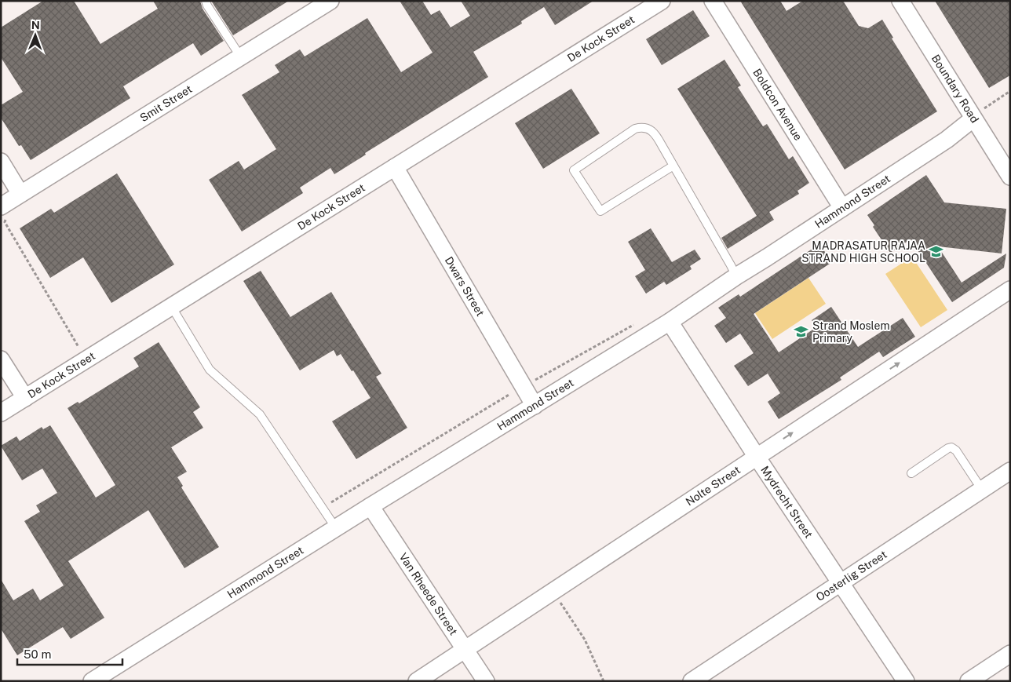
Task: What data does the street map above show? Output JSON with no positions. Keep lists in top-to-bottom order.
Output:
{
  "streets": {
    "street": [
      "De Kock Street",
      "Boundary Road",
      "Smit Street",
      "Boldcon Avenue",
      "Hammond Street",
      "Dwars Street",
      "Nolte Street",
      "Mydrecht Street",
      "Oosterlig Street",
      "Van Rheede Street"
    ]
  },
  "crossings": [
    ["De Kock Street", "Dwars Street"],
    ["Boundary Road", "Hammond Street"],
    ["Boldcon Avenue", "Hammond Street"],
    ["Hammond Street", "Dwars Street"],
    ["Hammond Street", "Mydrecht Street"],
    ["Hammond Street", "Van Rheede Street"],
    ["Nolte Street", "Mydrecht Street"],
    ["Nolte Street", "Van Rheede Street"],
    ["Mydrecht Street", "Oosterlig Street"]
  ],
  "one_way": ["Nolte Street"],
  "places": {
    "school or university": ["MADRASATUR RAJAA STRAND HIGH SCHOOL", "Strand Moslem Primary"]
  },
  "scale_bar": "50 m",
  "north": "top"
}
